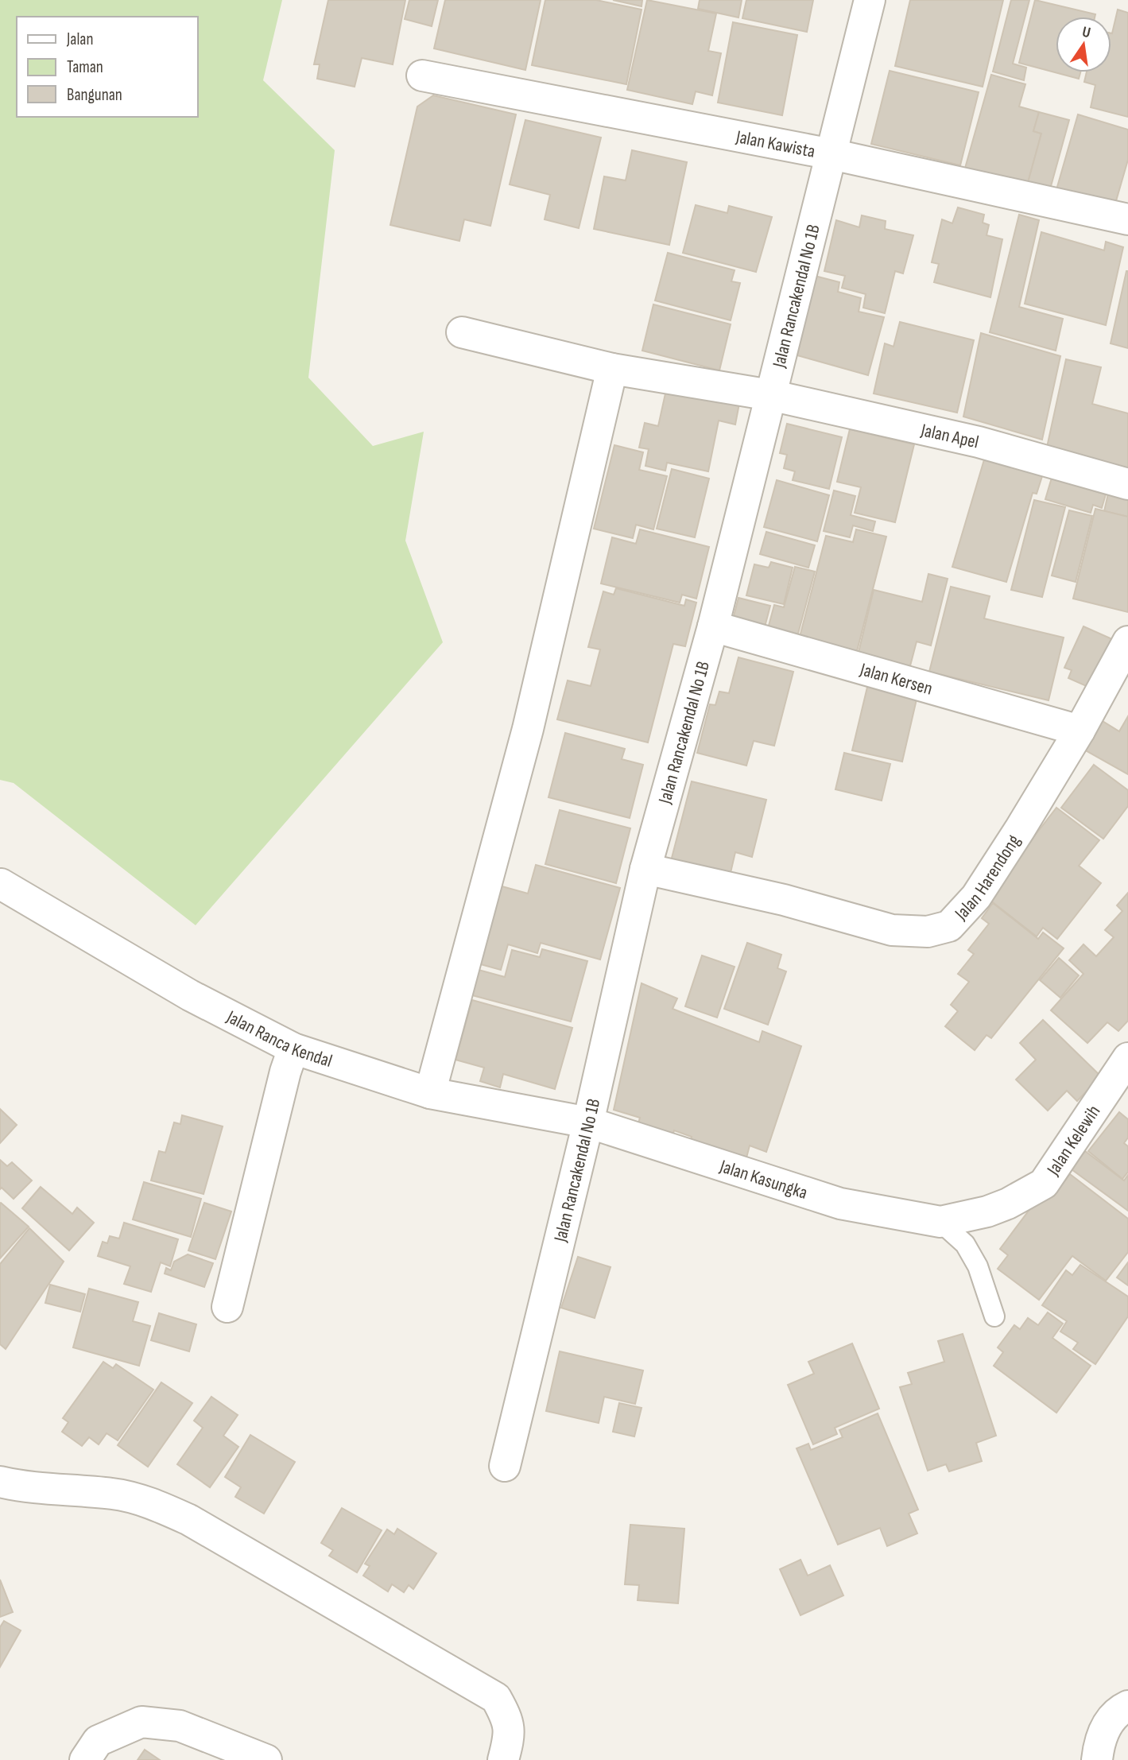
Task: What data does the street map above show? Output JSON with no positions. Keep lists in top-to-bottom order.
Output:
{
  "streets": {
    "street": [
      "Jalan Kawista",
      "Jalan Rancakendal No 1B",
      "Jalan Apel",
      "Jalan Kersen",
      "Jalan Harendong",
      "Jalan Ranca Kendal",
      "Jalan Kelewih",
      "Jalan Kasungka"
    ]
  },
  "crossings": [
    ["Jalan Kawista", "Jalan Rancakendal No 1B"],
    ["Jalan Rancakendal No 1B", "Jalan Apel"],
    ["Jalan Rancakendal No 1B", "Jalan Kersen"],
    ["Jalan Rancakendal No 1B", "Jalan Harendong"],
    ["Jalan Rancakendal No 1B", "Jalan Ranca Kendal"],
    ["Jalan Rancakendal No 1B", "Jalan Kasungka"],
    ["Jalan Kersen", "Jalan Harendong"],
    ["Jalan Ranca Kendal", "Jalan Kasungka"],
    ["Jalan Kelewih", "Jalan Kasungka"]
  ],
  "legend": ["Jalan", "Taman", "Bangunan"],
  "north": "top"
}
